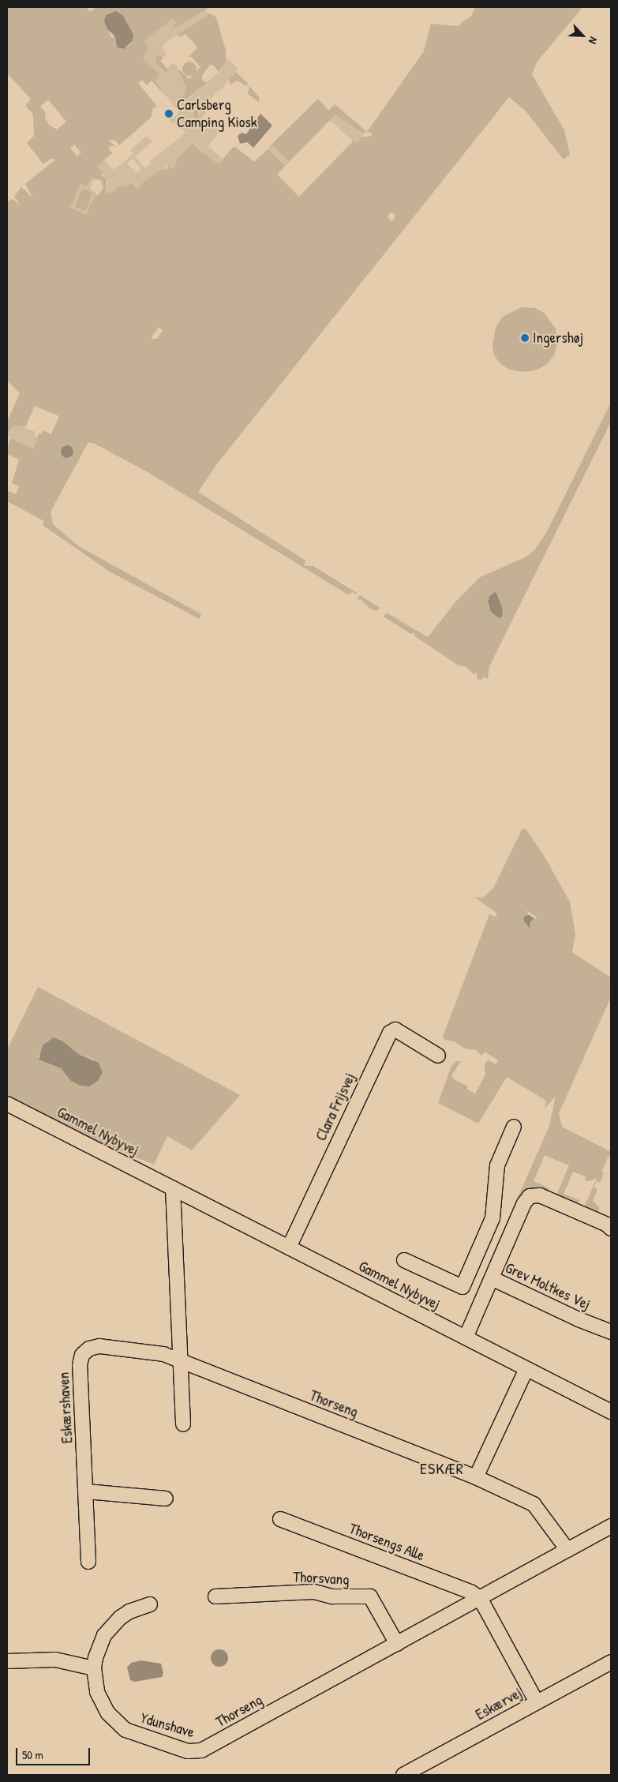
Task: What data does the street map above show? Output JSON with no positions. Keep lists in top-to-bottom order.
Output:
{
  "streets": {
    "street": [
      "Clara Frijsvej",
      "Gammel Nybyvej",
      "Grev Moltkes Vej",
      "Thorseng",
      "Eskærshaven",
      "Thorsengs Alle",
      "Thorsvang",
      "Eskærvej",
      "Ydunshave"
    ]
  },
  "crossings": [
    ["Clara Frijsvej", "Gammel Nybyvej"],
    ["Gammel Nybyvej", "Grev Moltkes Vej"],
    ["Thorseng", "Eskærshaven"],
    ["Thorseng", "Thorsengs Alle"],
    ["Thorseng", "Thorsvang"],
    ["Thorseng", "Ydunshave"]
  ],
  "districts": ["ESKÆR"],
  "places": ["Carlsberg Camping Kiosk", "Ingershøj"],
  "scale_bar": "50 m",
  "north": "bottom right"
}
